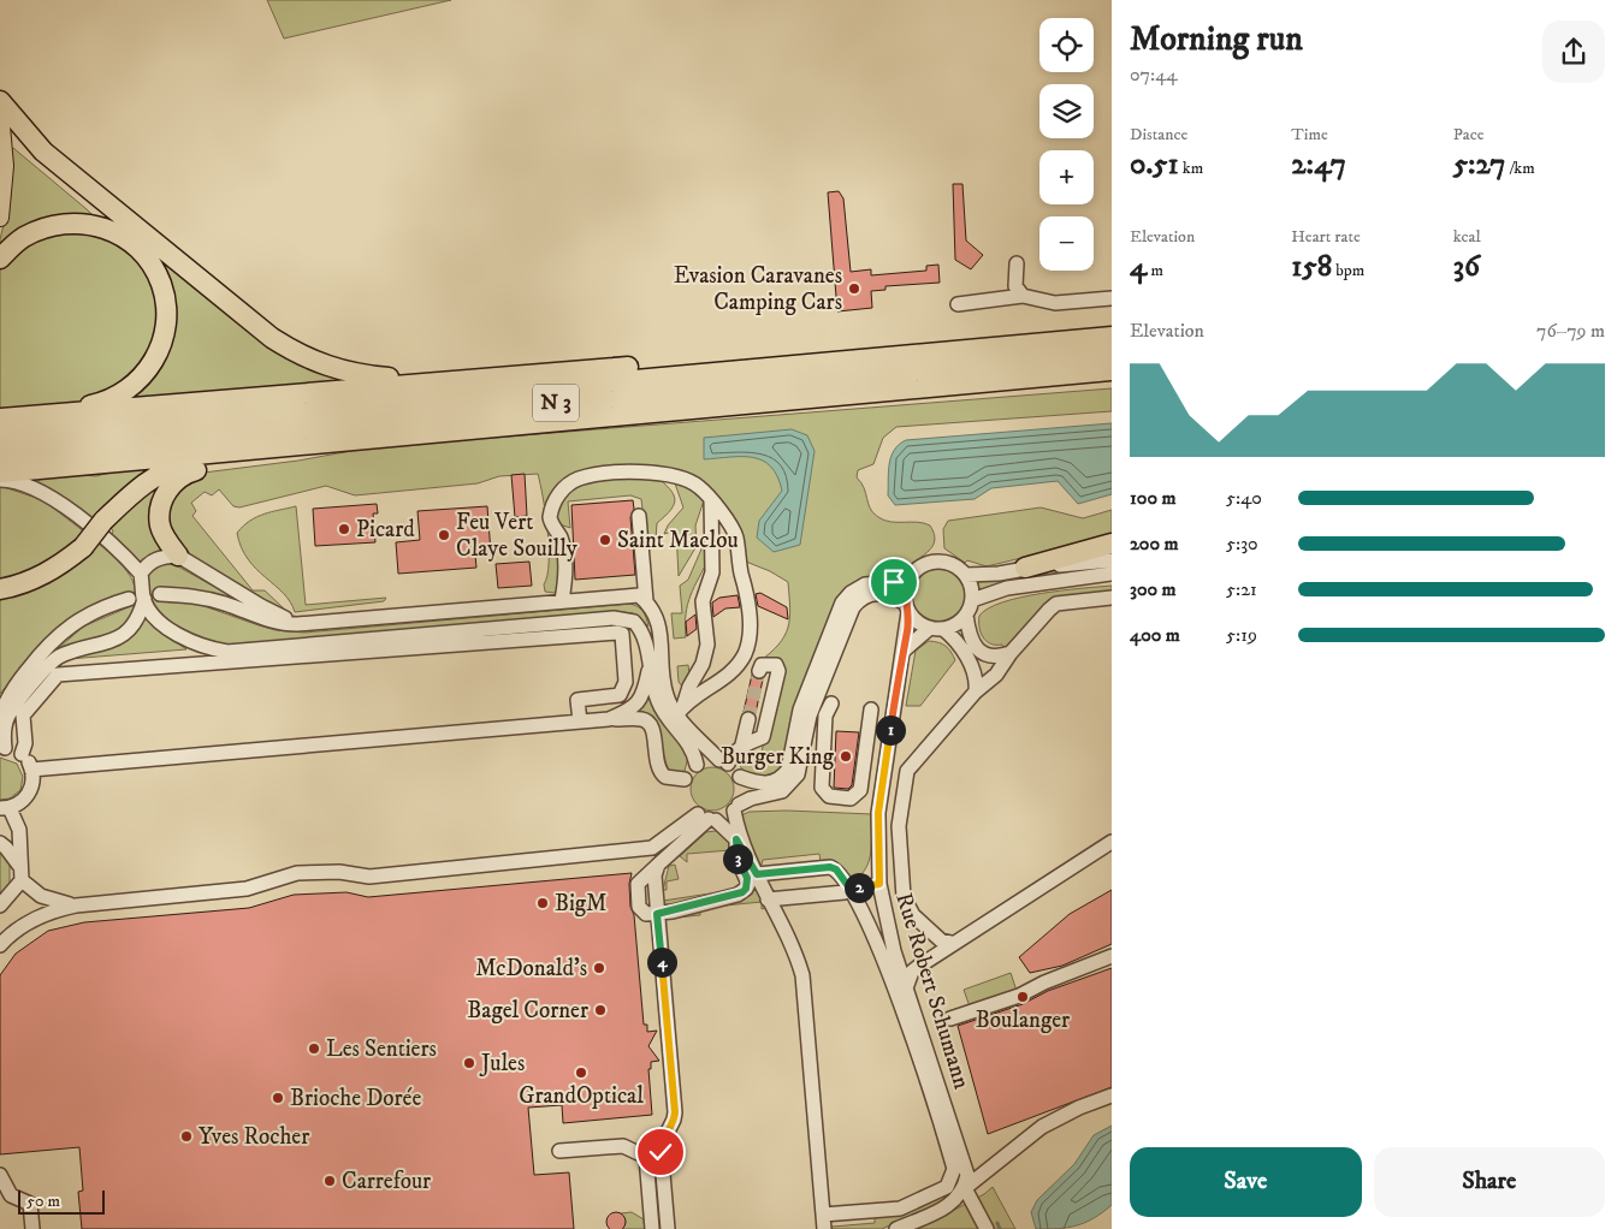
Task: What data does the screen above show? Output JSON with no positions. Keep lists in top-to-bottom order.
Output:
{
  "streets": {
    "highway": ["N 3"],
    "street": ["Rue Robert Schumann"]
  },
  "places": [
    "Evasion Caravanes Camping Cars",
    "Picard",
    "Feu Vert Claye Souilly",
    "Saint Maclou",
    "Burger King",
    "BigM",
    "McDonald's",
    "Boulanger",
    "Bagel Corner",
    "Les Sentiers",
    "Jules",
    "GrandOptical",
    "Brioche Dorée",
    "Yves Rocher",
    "Carrefour"
  ],
  "scale_bar": "50 m",
  "page": {
    "heading": ["Morning run", "07:44"],
    "map_buttons": ["+", "−"],
    "stats": [
      ["Distance", "0.51 km"],
      ["Time", "2:47"],
      ["Pace", "5:27 /km"],
      ["Elevation", "4 m"],
      ["Heart rate", "158 bpm"],
      ["kcal", "36"]
    ],
    "chart": ["Elevation", "76–79 m"],
    "list": [
      {
        "name": "100 m",
        "note": "5:40"
      },
      {
        "name": "200 m",
        "note": "5:30"
      },
      {
        "name": "300 m",
        "note": "5:21"
      },
      {
        "name": "400 m",
        "note": "5:19"
      }
    ],
    "pins": [
      "1",
      "3",
      "2",
      "4"
    ],
    "buttons": ["Save", "Share"],
    "scale": "50 m"
  }
}
